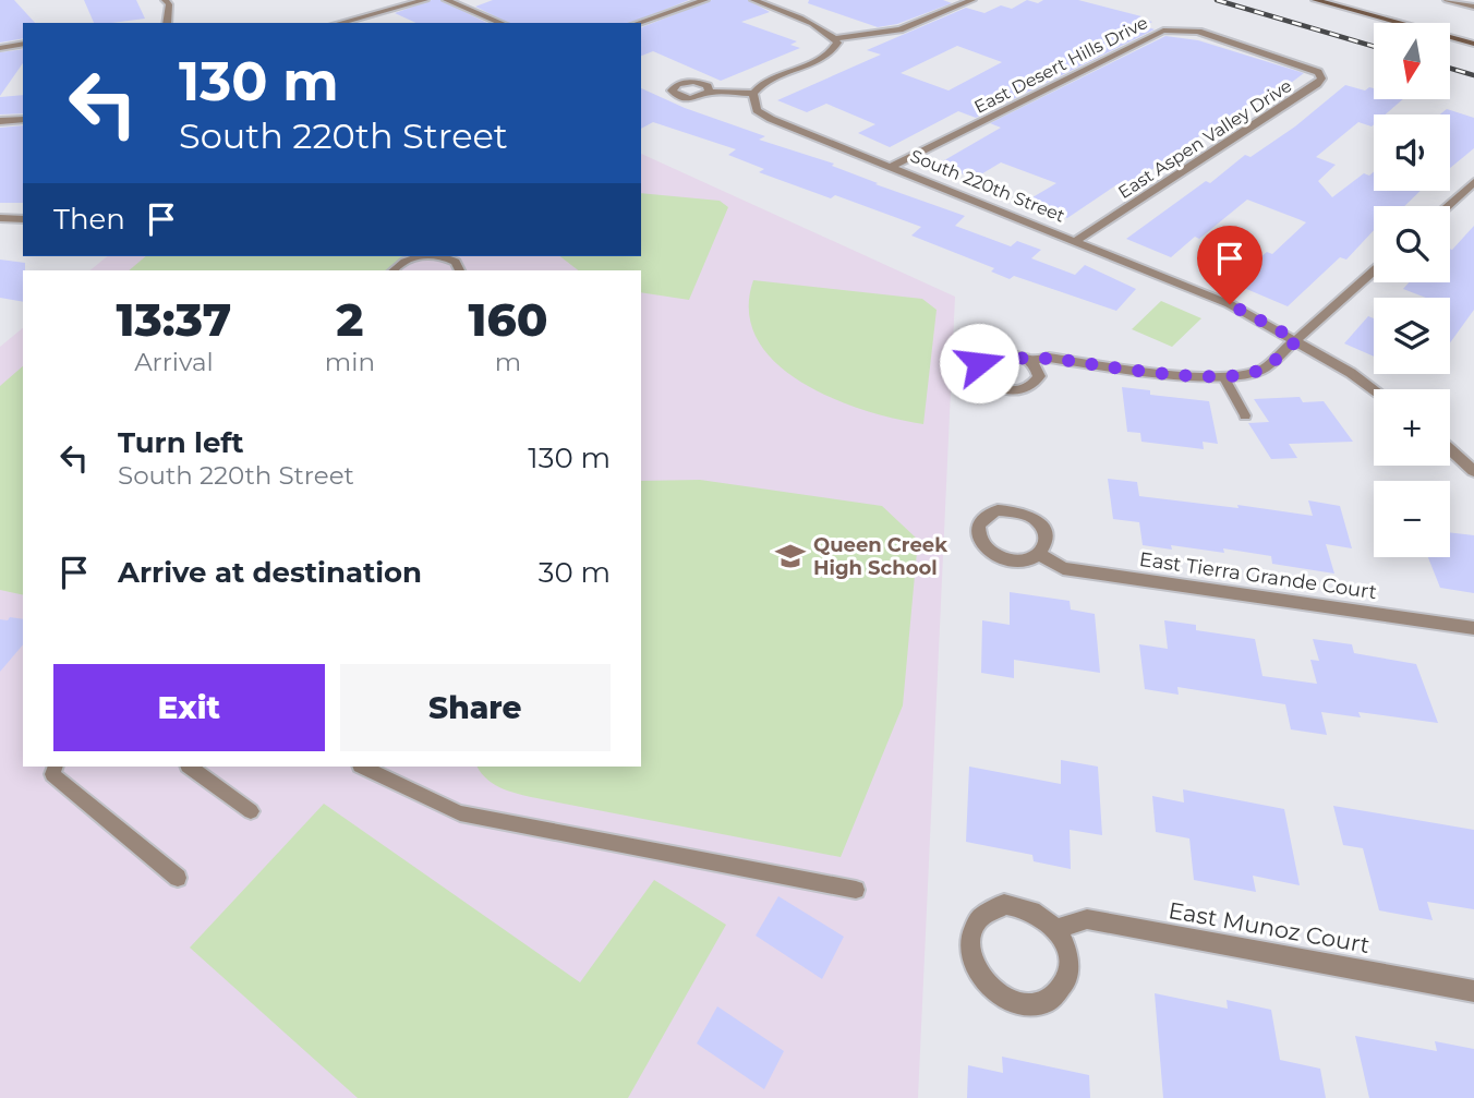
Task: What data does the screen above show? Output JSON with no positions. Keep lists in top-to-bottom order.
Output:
{
  "streets": {
    "street": [
      "East Desert Hills Drive",
      "East Aspen Valley Drive",
      "South 220th Street",
      "East Tierra Grande Court",
      "East Munoz Court"
    ]
  },
  "crossings": [
    ["East Desert Hills Drive", "East Aspen Valley Drive"],
    ["East Desert Hills Drive", "South 220th Street"],
    ["East Aspen Valley Drive", "South 220th Street"]
  ],
  "places": {
    "school or university": ["Queen Creek High School"]
  },
  "north": "bottom",
  "page": {
    "map_buttons": ["+", "−"],
    "turn": ["130 m", "South 220th Street"],
    "then": "Then",
    "eta": [
      "13:37",
      "Arrival",
      "2",
      "min",
      "160",
      "m"
    ],
    "list": [
      {
        "name": "Turn left",
        "note": "South 220th Street",
        "value": "130 m"
      },
      {
        "name": "Arrive at destination",
        "value": "30 m"
      }
    ],
    "buttons": ["Exit", "Share"]
  }
}
